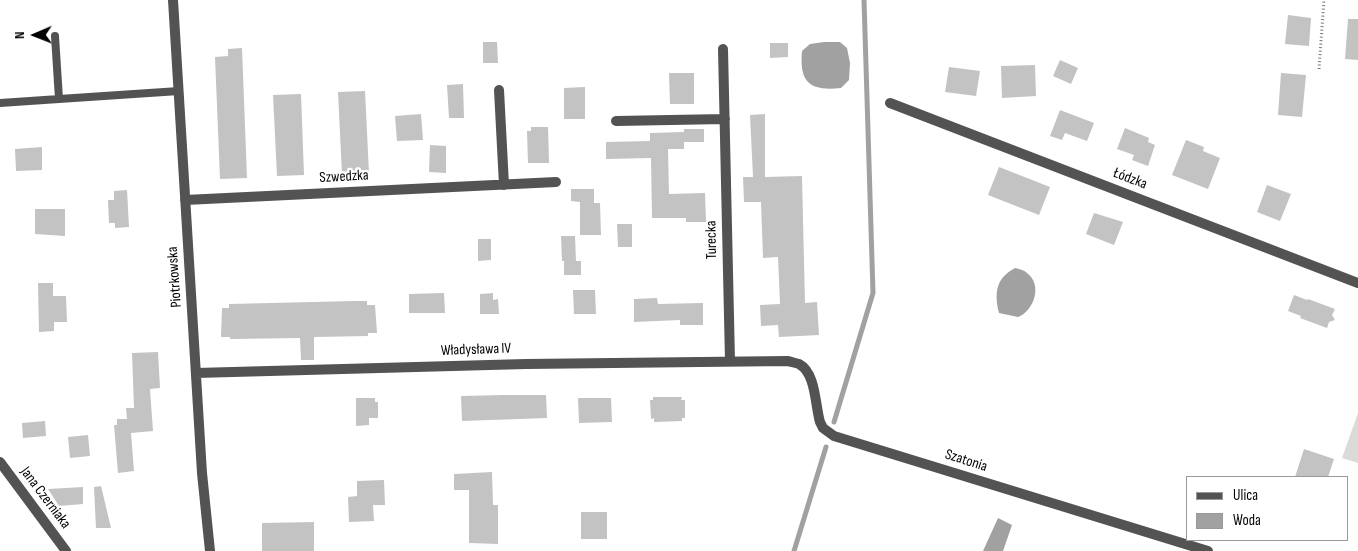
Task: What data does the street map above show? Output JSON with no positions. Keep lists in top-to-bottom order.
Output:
{
  "streets": {
    "street": [
      "Szwedzka",
      "Łódzka",
      "Turecka",
      "Piotrkowska",
      "Władysława IV",
      "Szatonia",
      "Jana Czerniaka"
    ]
  },
  "crossings": [
    ["Szwedzka", "Piotrkowska"],
    ["Turecka", "Władysława IV"],
    ["Piotrkowska", "Władysława IV"],
    ["Władysława IV", "Szatonia"]
  ],
  "legend": ["Ulica", "Woda"],
  "north": "left"
}
